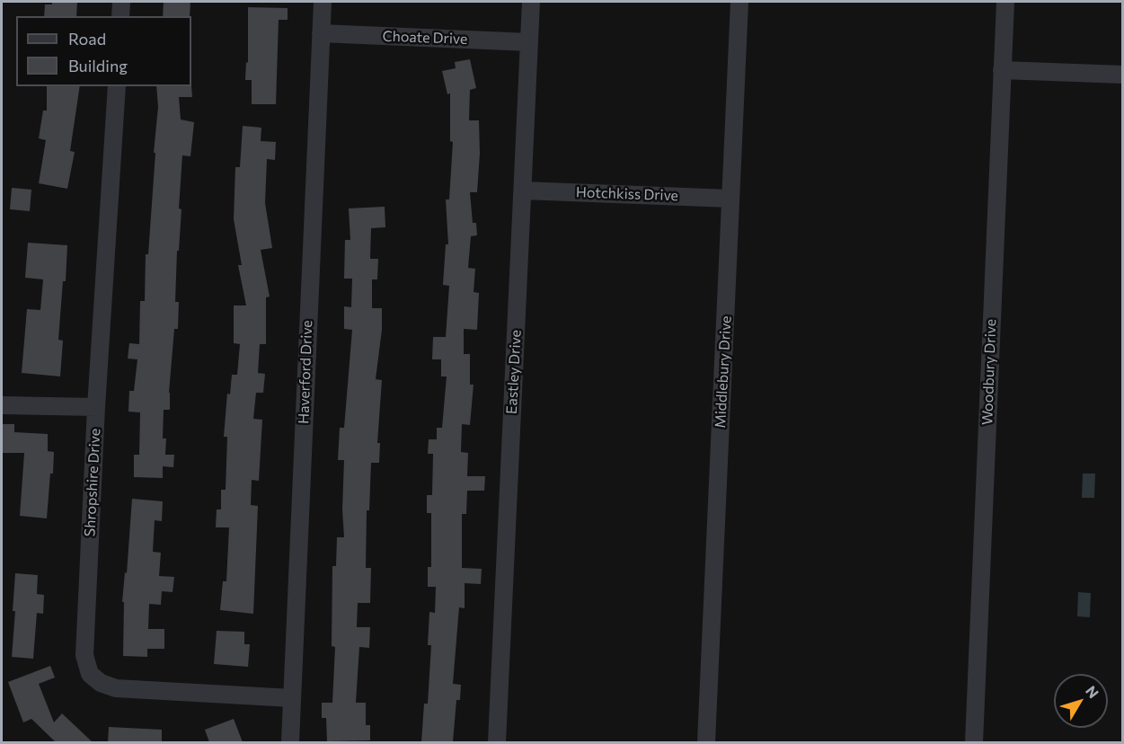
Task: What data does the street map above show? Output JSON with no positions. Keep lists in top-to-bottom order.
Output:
{
  "streets": {
    "street": [
      "Choate Drive",
      "Hotchkiss Drive",
      "Haverford Drive",
      "Eastley Drive",
      "Middlebury Drive",
      "Woodbury Drive",
      "Shropshire Drive"
    ]
  },
  "crossings": [
    ["Choate Drive", "Haverford Drive"],
    ["Choate Drive", "Eastley Drive"],
    ["Hotchkiss Drive", "Eastley Drive"],
    ["Hotchkiss Drive", "Middlebury Drive"],
    ["Haverford Drive", "Shropshire Drive"]
  ],
  "legend": ["Road", "Building"],
  "north": "top right"
}
